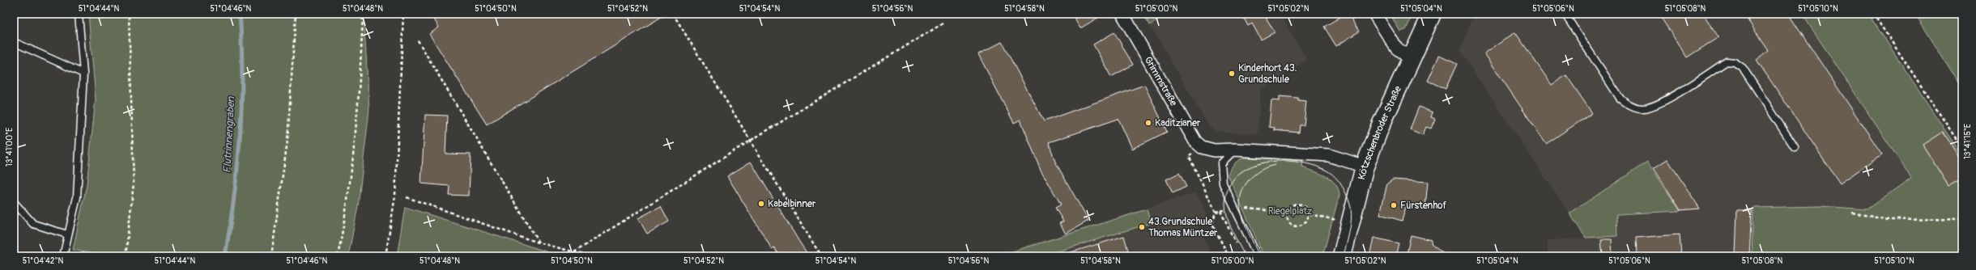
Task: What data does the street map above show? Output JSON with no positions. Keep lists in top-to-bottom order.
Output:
{
  "streets": {
    "street": ["Grimmstraße", "Kötzschenbroder Straße"]
  },
  "water": ["Flutrinnengraben"],
  "parks": ["Riegelplatz"],
  "places": [
    "Kinderhort 43. Grundschule",
    "Kaditzianer",
    "Kabelbinner",
    "Fürstenhof",
    "43.Grundschule Thomas Müntzer"
  ],
  "coordinates": [
    "51°04'44\"N",
    "51°04'46\"N",
    "51°04'48\"N",
    "51°04'50\"N",
    "51°04'52\"N",
    "51°04'54\"N",
    "51°04'56\"N",
    "51°04'58\"N",
    "51°05'00\"N",
    "51°05'02\"N",
    "51°05'04\"N",
    "51°05'06\"N",
    "51°05'08\"N",
    "51°05'10\"N",
    "13°41'15\"E",
    "13°41'00\"E",
    "51°04'42\"N"
  ]
}
